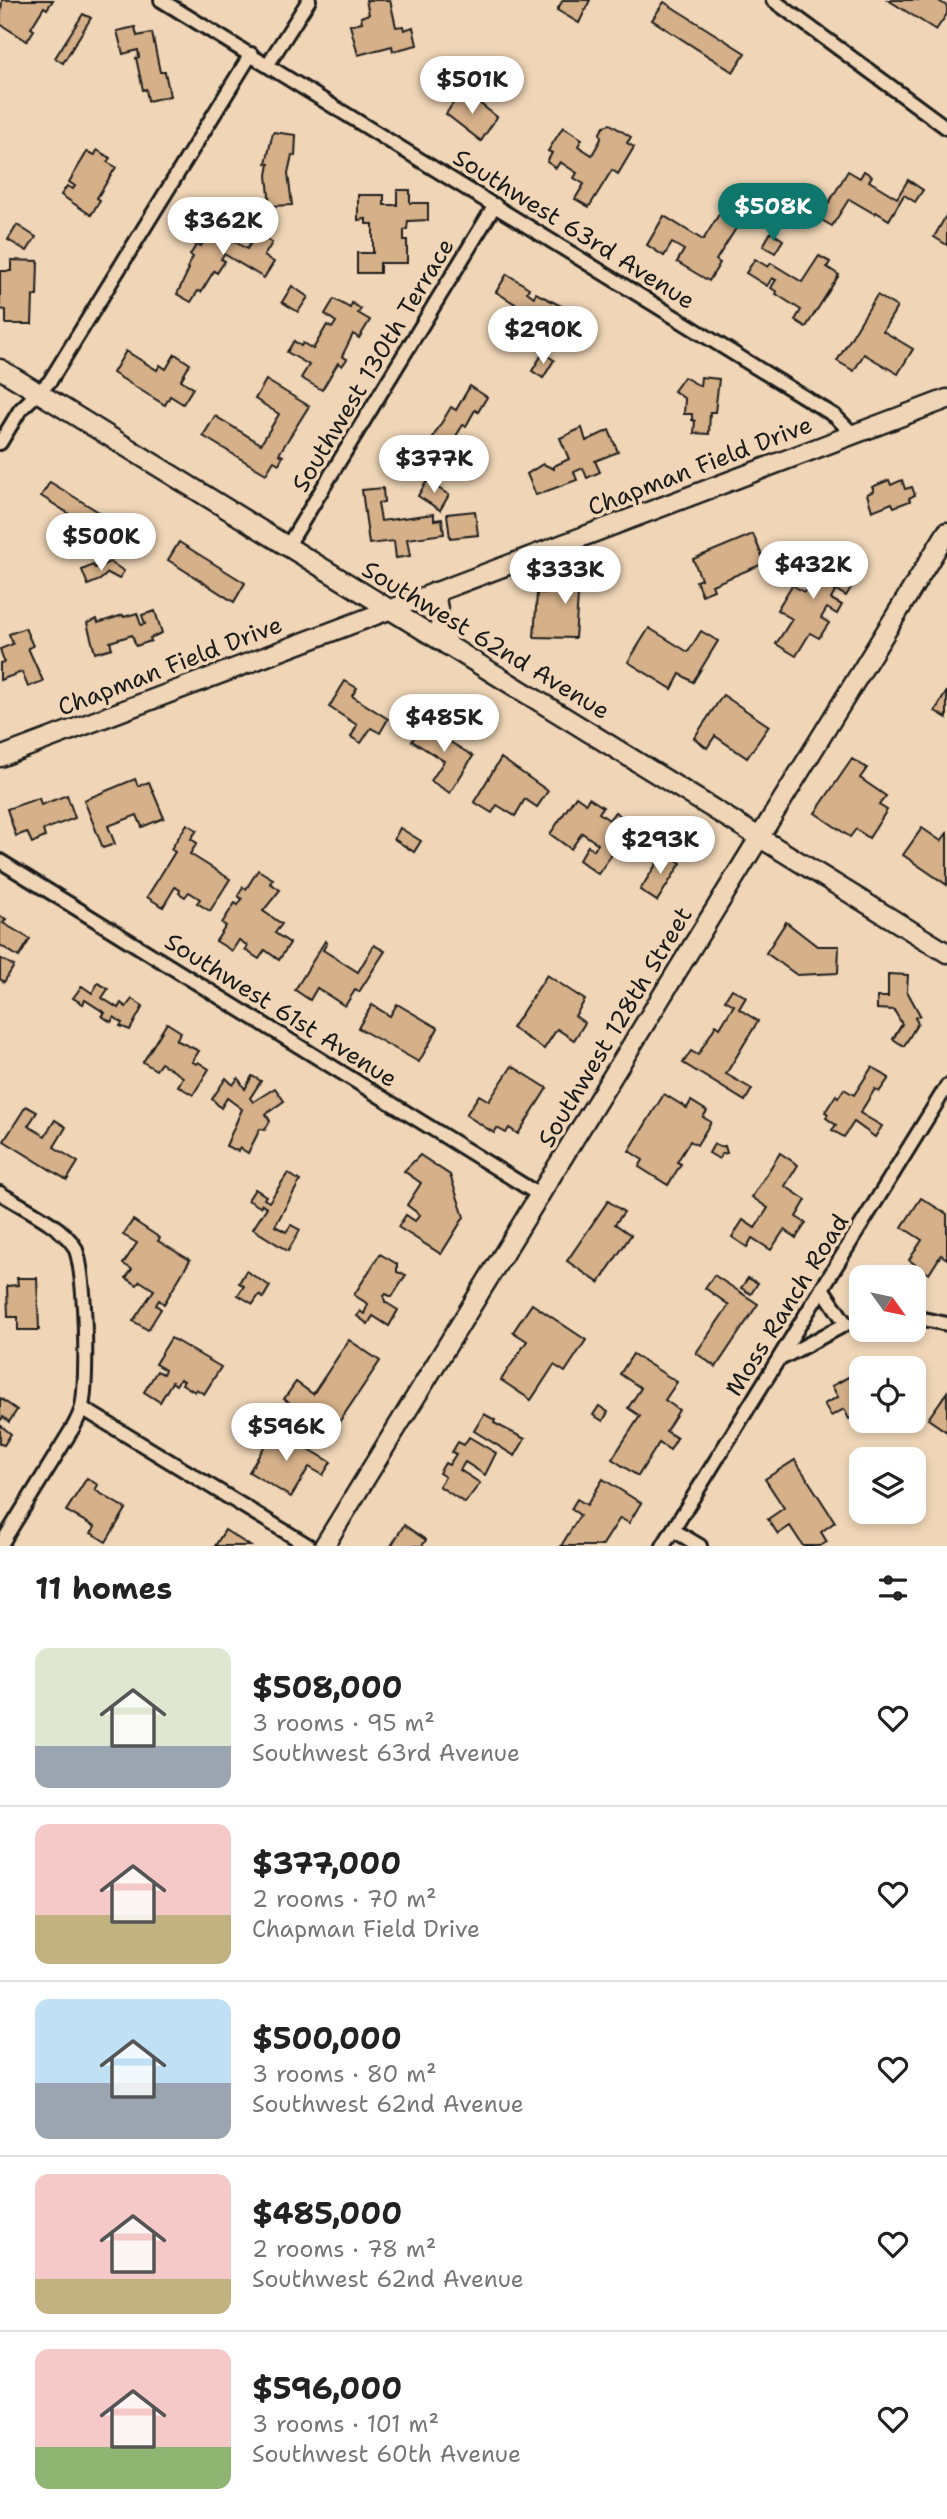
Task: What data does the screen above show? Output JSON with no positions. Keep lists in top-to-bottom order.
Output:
{
  "streets": {
    "street": [
      "Southwest 63rd Avenue",
      "Southwest 130th Terrace",
      "Chapman Field Drive",
      "Southwest 62nd Avenue",
      "Southwest 61st Avenue",
      "Southwest 128th Street",
      "Moss Ranch Road"
    ]
  },
  "crossings": [
    ["Southwest 63rd Avenue", "Southwest 130th Terrace"],
    ["Southwest 63rd Avenue", "Chapman Field Drive"],
    ["Southwest 130th Terrace", "Southwest 62nd Avenue"],
    ["Chapman Field Drive", "Southwest 62nd Avenue"],
    ["Southwest 62nd Avenue", "Southwest 128th Street"],
    ["Southwest 61st Avenue", "Southwest 128th Street"]
  ],
  "north": "bottom right",
  "page": {
    "price": [
      "$501K",
      "$508K",
      "$362K",
      "$290K",
      "$377K",
      "$500K",
      "$432K",
      "$333K",
      "$485K",
      "$293K",
      "$596K"
    ],
    "heading": "11 homes",
    "list": [
      {
        "name": "$508,000",
        "note": "3 rooms · 95 m² · Southwest 63rd Avenue"
      },
      {
        "name": "$377,000",
        "note": "2 rooms · 70 m² · Chapman Field Drive"
      },
      {
        "name": "$500,000",
        "note": "3 rooms · 80 m² · Southwest 62nd Avenue"
      },
      {
        "name": "$485,000",
        "note": "2 rooms · 78 m² · Southwest 62nd Avenue"
      },
      {
        "name": "$596,000",
        "note": "3 rooms · 101 m² · Southwest 60th Avenue"
      }
    ]
  }
}
